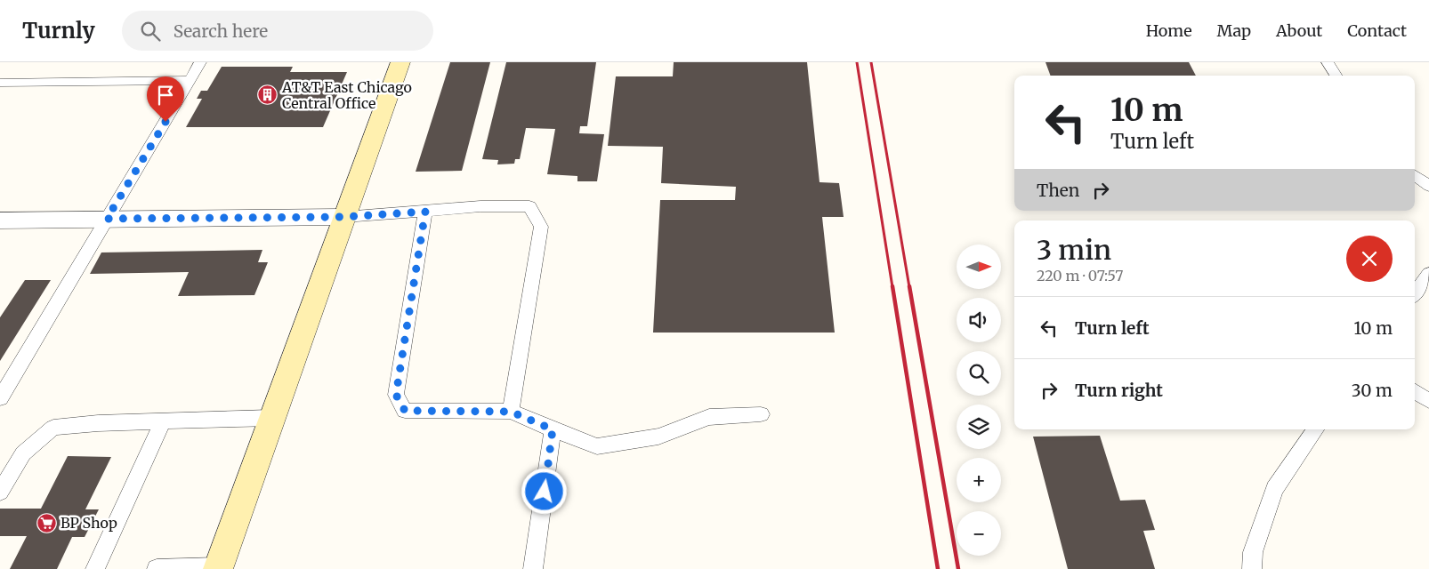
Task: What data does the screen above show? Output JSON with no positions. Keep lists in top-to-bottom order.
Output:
{
  "places": {
    "building": ["AT&T East Chicago Central Office"],
    "supermarket": ["BP Shop"]
  },
  "north": "right",
  "page": {
    "header": "Turnly",
    "search": "Search here",
    "nav": [
      "Home",
      "Map",
      "About",
      "Contact"
    ],
    "turn": ["10 m", "Turn left"],
    "then": "Then",
    "heading": ["3 min", "220 m · 07:57"],
    "map_buttons": ["+", "−"],
    "list": [
      {
        "name": "Turn left",
        "value": "10 m"
      },
      {
        "name": "Turn right",
        "value": "30 m"
      }
    ]
  }
}
